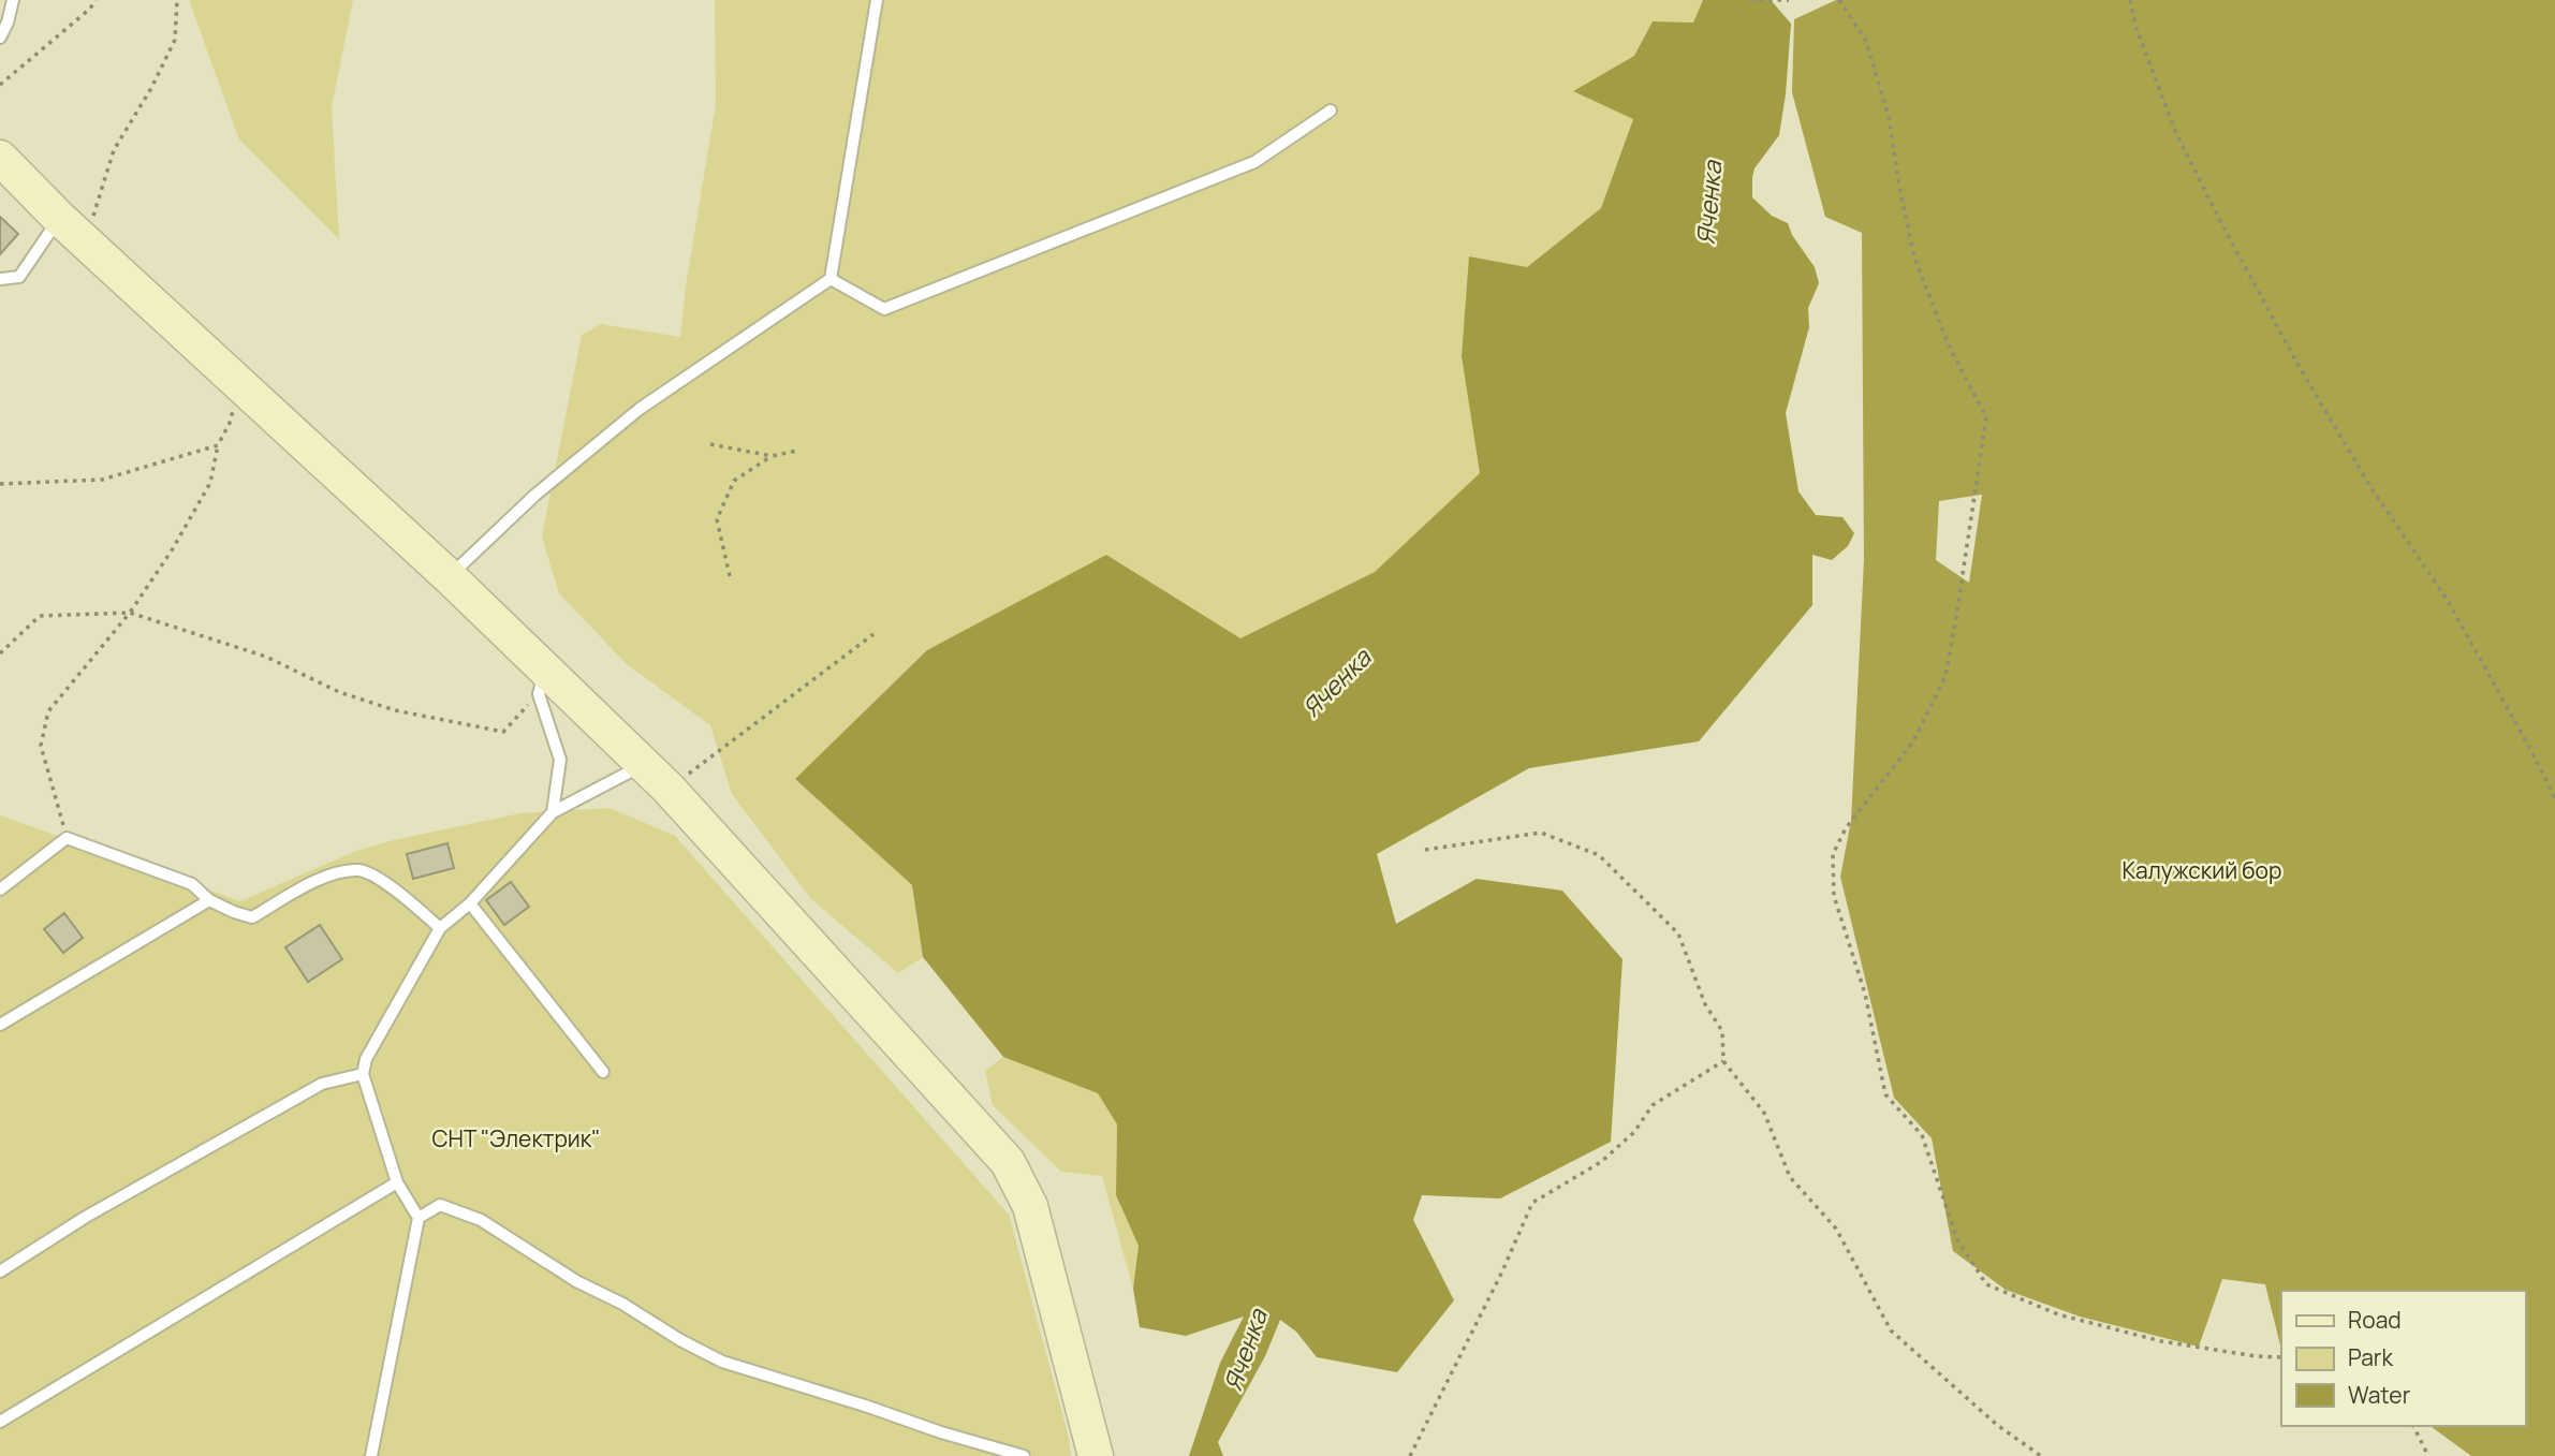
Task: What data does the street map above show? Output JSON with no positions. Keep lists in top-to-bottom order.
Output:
{
  "water": ["Яченка"],
  "parks": ["Калужский бор", "СНТ \"Электрик\""],
  "legend": ["Road", "Park", "Water"]
}
